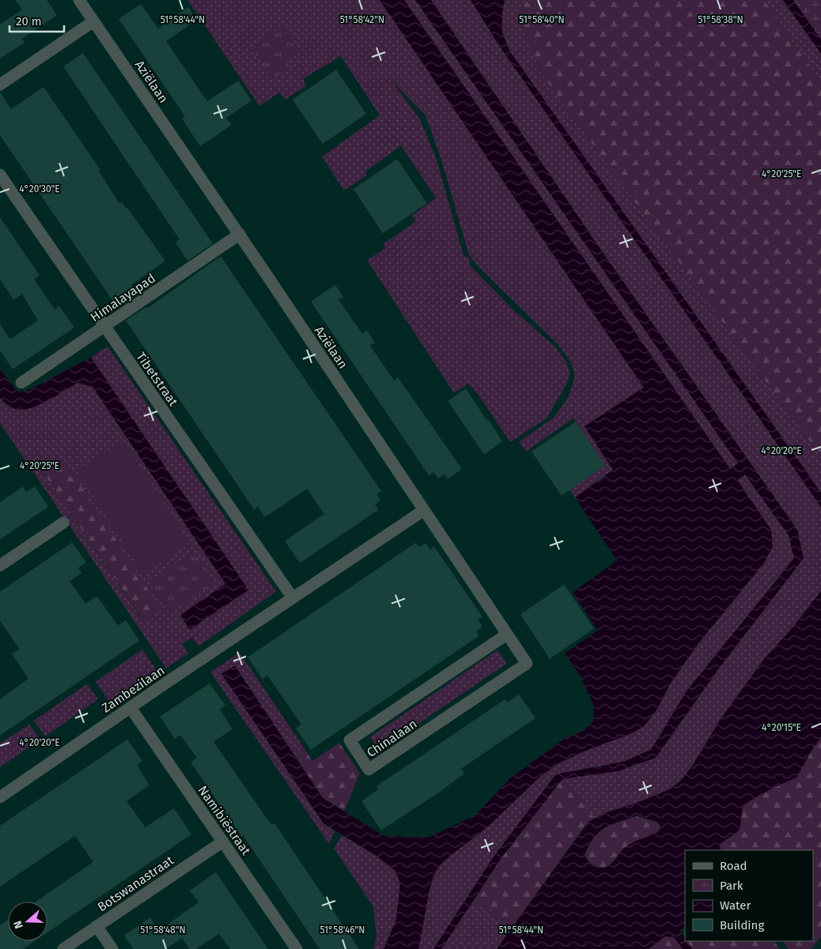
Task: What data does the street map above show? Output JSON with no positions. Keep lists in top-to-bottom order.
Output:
{
  "streets": {
    "street": [
      "Aziëlaan",
      "Himalayapad",
      "Tibetstraat",
      "Zambezilaan",
      "Chinalaan",
      "Namibiëstraat",
      "Botswanastraat"
    ]
  },
  "crossings": [
    ["Aziëlaan", "Himalayapad"],
    ["Aziëlaan", "Chinalaan"],
    ["Himalayapad", "Tibetstraat"],
    ["Tibetstraat", "Zambezilaan"],
    ["Zambezilaan", "Namibiëstraat"],
    ["Namibiëstraat", "Botswanastraat"]
  ],
  "legend": [
    "Road",
    "Park",
    "Water",
    "Building"
  ],
  "scale_bar": "20 m",
  "north": "left",
  "coordinates": [
    "51°58'40\"N",
    "51°58'44\"N",
    "51°58'42\"N",
    "51°58'38\"N",
    "4°20'25\"E",
    "4°20'30\"E",
    "4°20'20\"E",
    "4°20'15\"E",
    "51°58'48\"N",
    "51°58'46\"N"
  ]
}
